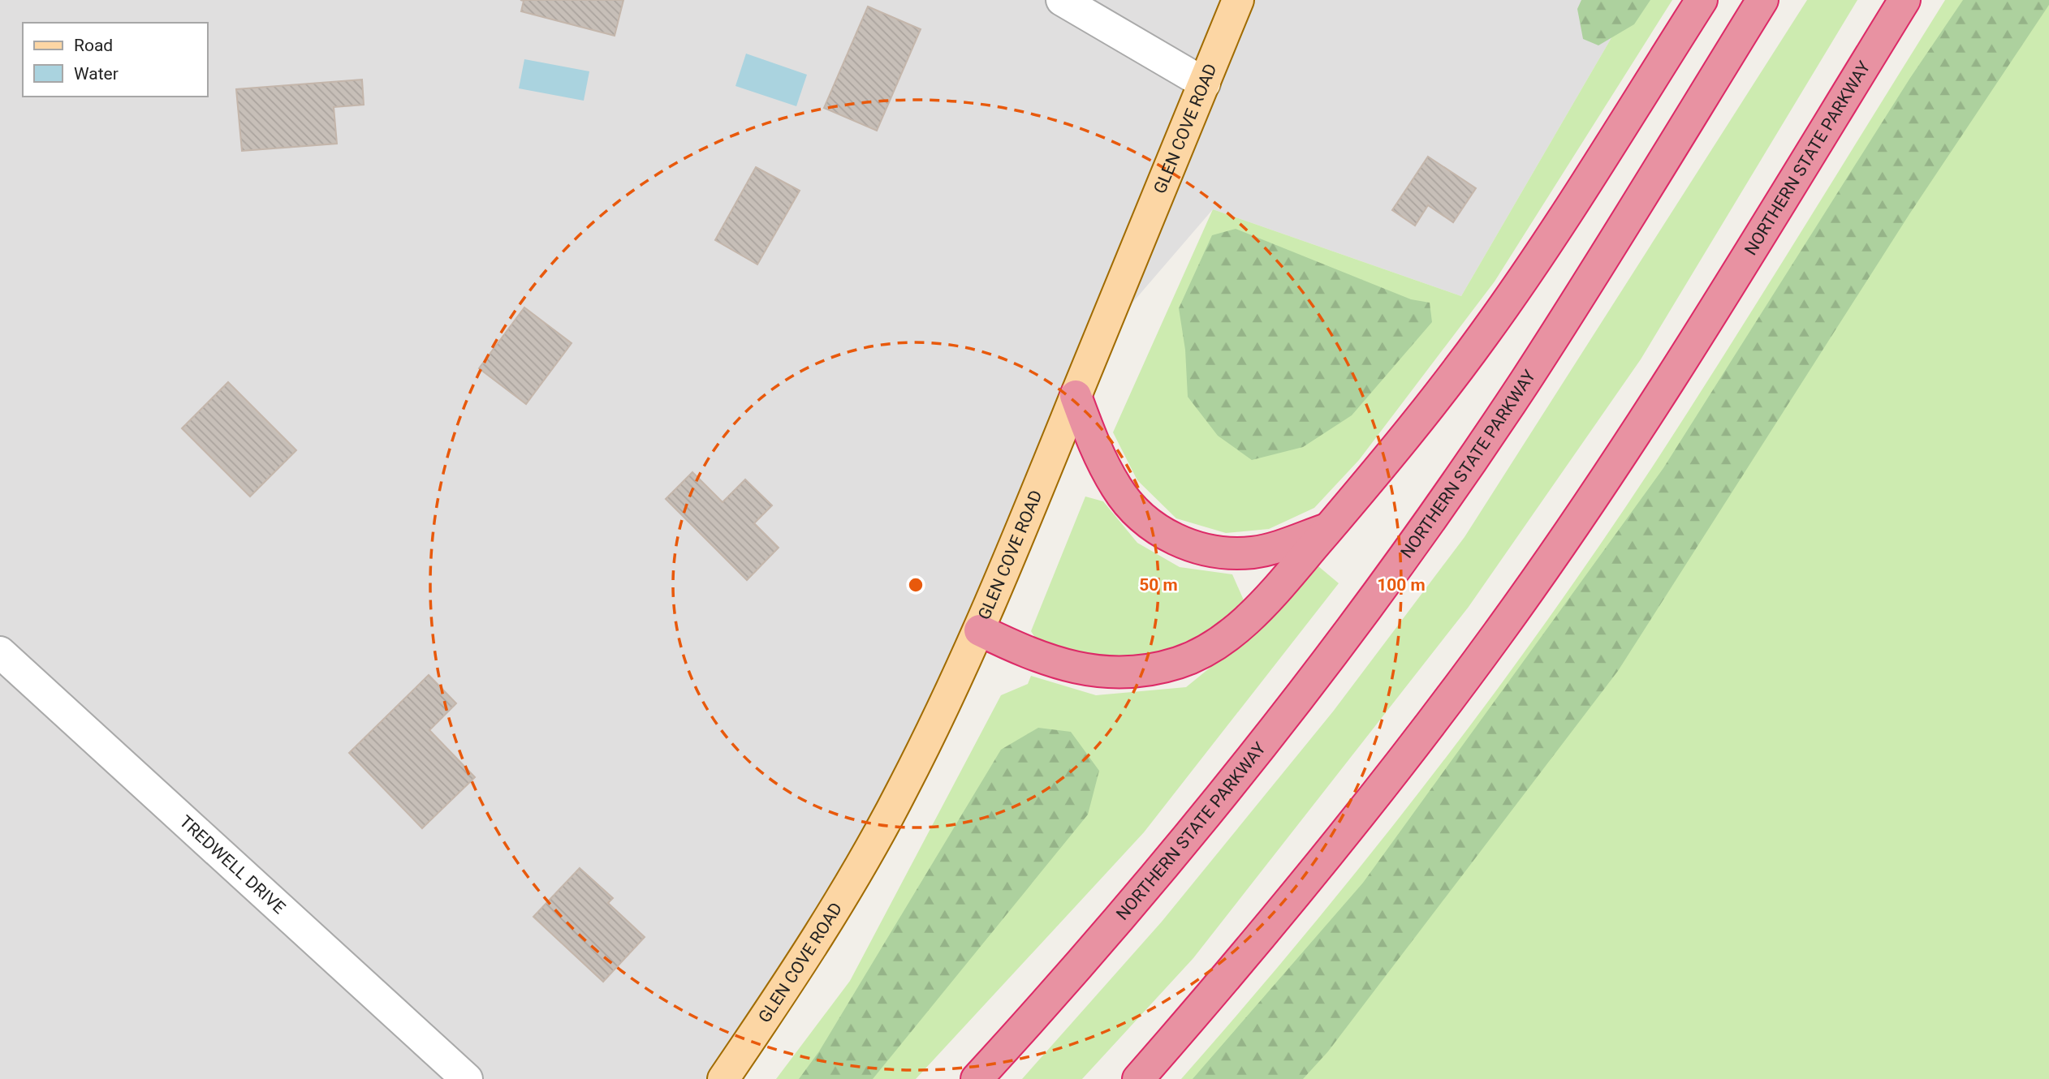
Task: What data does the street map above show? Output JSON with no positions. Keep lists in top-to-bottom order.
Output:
{
  "streets": {
    "highway": ["NORTHERN STATE PARKWAY"],
    "main road": ["GLEN COVE ROAD"],
    "street": ["TREDWELL DRIVE"]
  },
  "legend": ["Road", "Water"],
  "rings": ["50 m", "100 m"]
}
